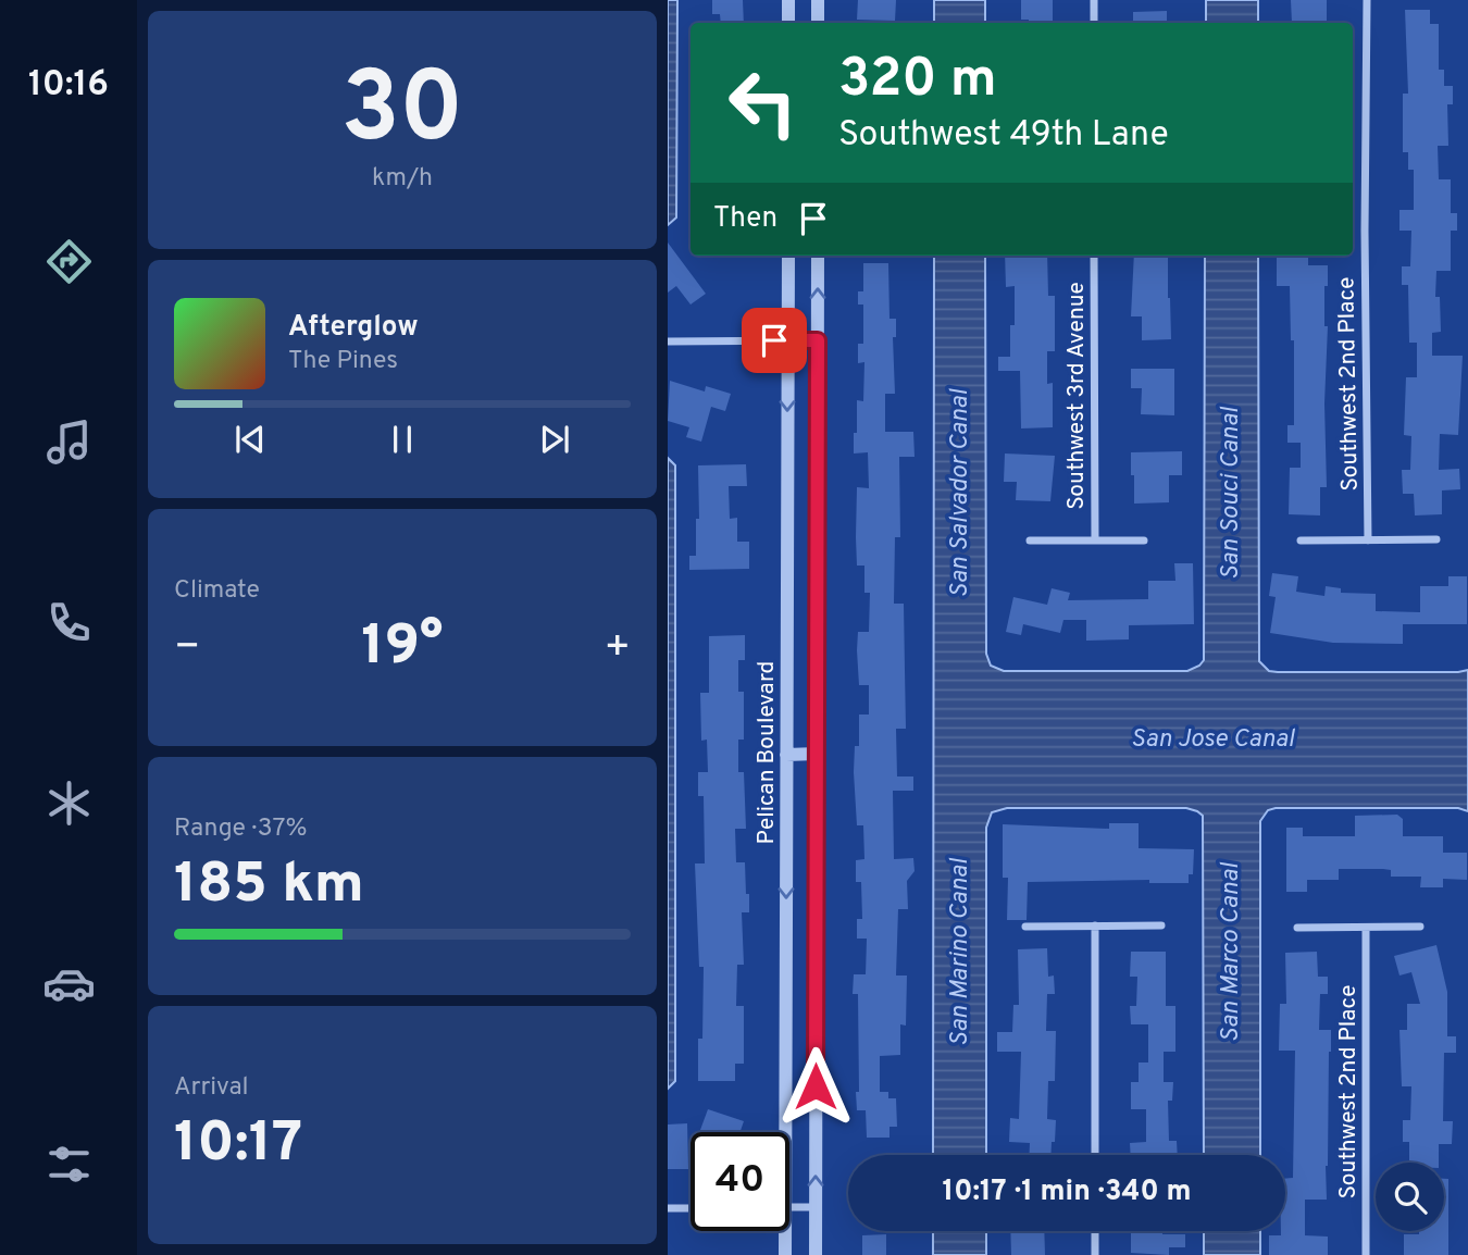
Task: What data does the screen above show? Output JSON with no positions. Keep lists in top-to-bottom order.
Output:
{
  "streets": {
    "street": ["Southwest 2nd Place", "Southwest 3rd Avenue", "Pelican Boulevard"]
  },
  "water": [
    "San Salvador Canal",
    "San Souci Canal",
    "San Jose Canal",
    "San Marino Canal",
    "San Marco Canal"
  ],
  "page": {
    "tabs": "10:16",
    "tile": [
      ["30", "km/h"],
      "Climate",
      ["Range · 37%", "185 km"],
      ["Arrival", "10:17"]
    ],
    "turn": ["320 m", "Southwest 49th Lane"],
    "then": "Then",
    "song": ["Afterglow", "The Pines"],
    "heat": ["−", "19°", "+"],
    "limit": "40",
    "trip": "10:17 · 1 min · 340 m"
  }
}
